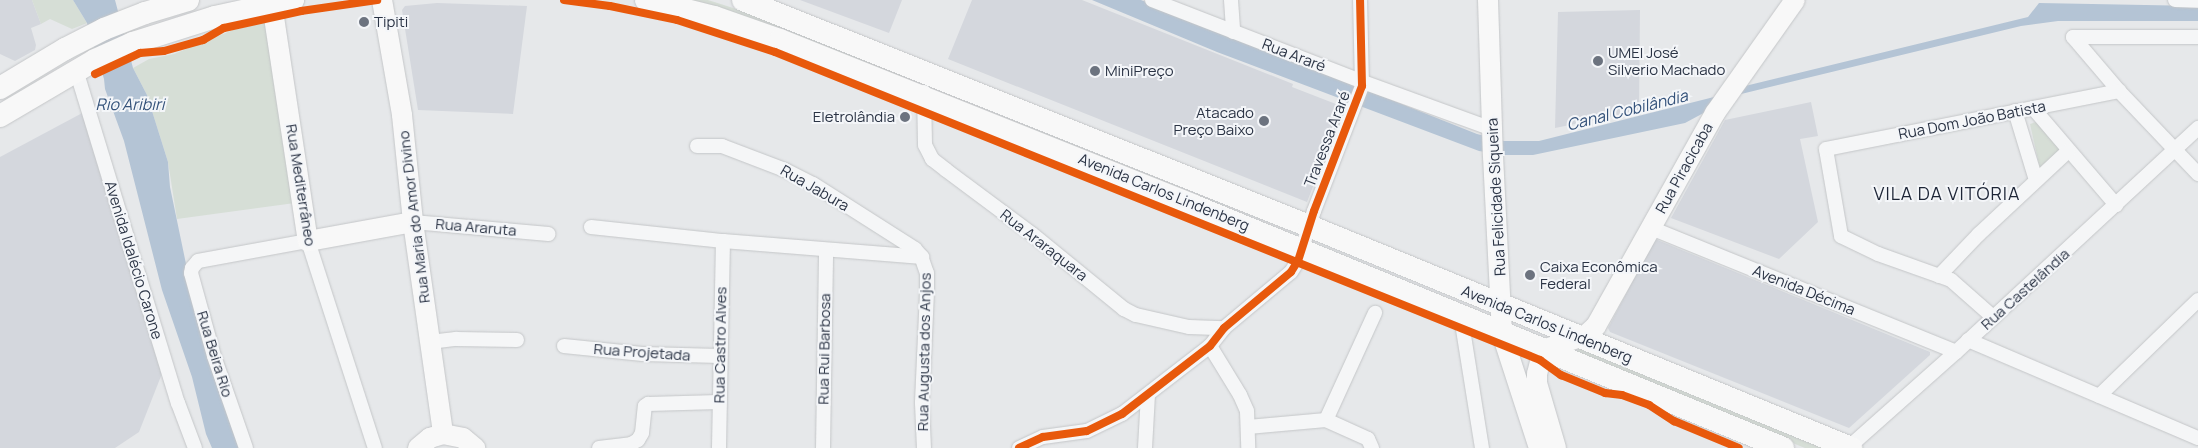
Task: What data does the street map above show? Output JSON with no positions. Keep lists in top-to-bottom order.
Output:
{
  "streets": {
    "main road": ["Avenida Carlos Lindenberg"],
    "street": [
      "Rua Araré",
      "Rua Dom João Batista",
      "Travessa Araré",
      "Rua Piracicaba",
      "Rua Mediterrâneo",
      "Rua Jabura",
      "Rua Felicidade Siqueira",
      "Rua Maria do Amor Divino",
      "Rua Araruta",
      "Rua Araraquara",
      "Avenida Idalécio Carone",
      "Rua Castelândia",
      "Avenida Décima",
      "Rua Castro Alves",
      "Rua Rui Barbosa",
      "Rua Projetada",
      "Rua Augusta dos Anjos",
      "Rua Beira Rio"
    ]
  },
  "crossings": [
    ["Rua Araré", "Travessa Araré"],
    ["Rua Araré", "Rua Felicidade Siqueira"],
    ["Travessa Araré", "Avenida Carlos Lindenberg"],
    ["Travessa Araré", "Rua Araraquara"],
    ["Rua Piracicaba", "Avenida Carlos Lindenberg"],
    ["Rua Piracicaba", "Avenida Décima"],
    ["Rua Mediterrâneo", "Rua Araruta"],
    ["Rua Jabura", "Rua Augusta dos Anjos"],
    ["Avenida Carlos Lindenberg", "Rua Felicidade Siqueira"],
    ["Avenida Carlos Lindenberg", "Rua Araraquara"],
    ["Avenida Carlos Lindenberg", "Rua Castelândia"],
    ["Rua Maria do Amor Divino", "Rua Araruta"],
    ["Rua Araruta", "Rua Beira Rio"],
    ["Rua Castelândia", "Avenida Décima"],
    ["Rua Castro Alves", "Rua Projetada"]
  ],
  "districts": ["VILA DA VITÓRIA"],
  "water": ["Rio Aribiri", "Canal Cobilândia"],
  "places": [
    "Tipiti",
    "UMEI José Silverio Machado",
    "MiniPreço",
    "Eletrolândia",
    "Atacado Preço Baixo",
    "Caixa Econômica Federal"
  ]
}
